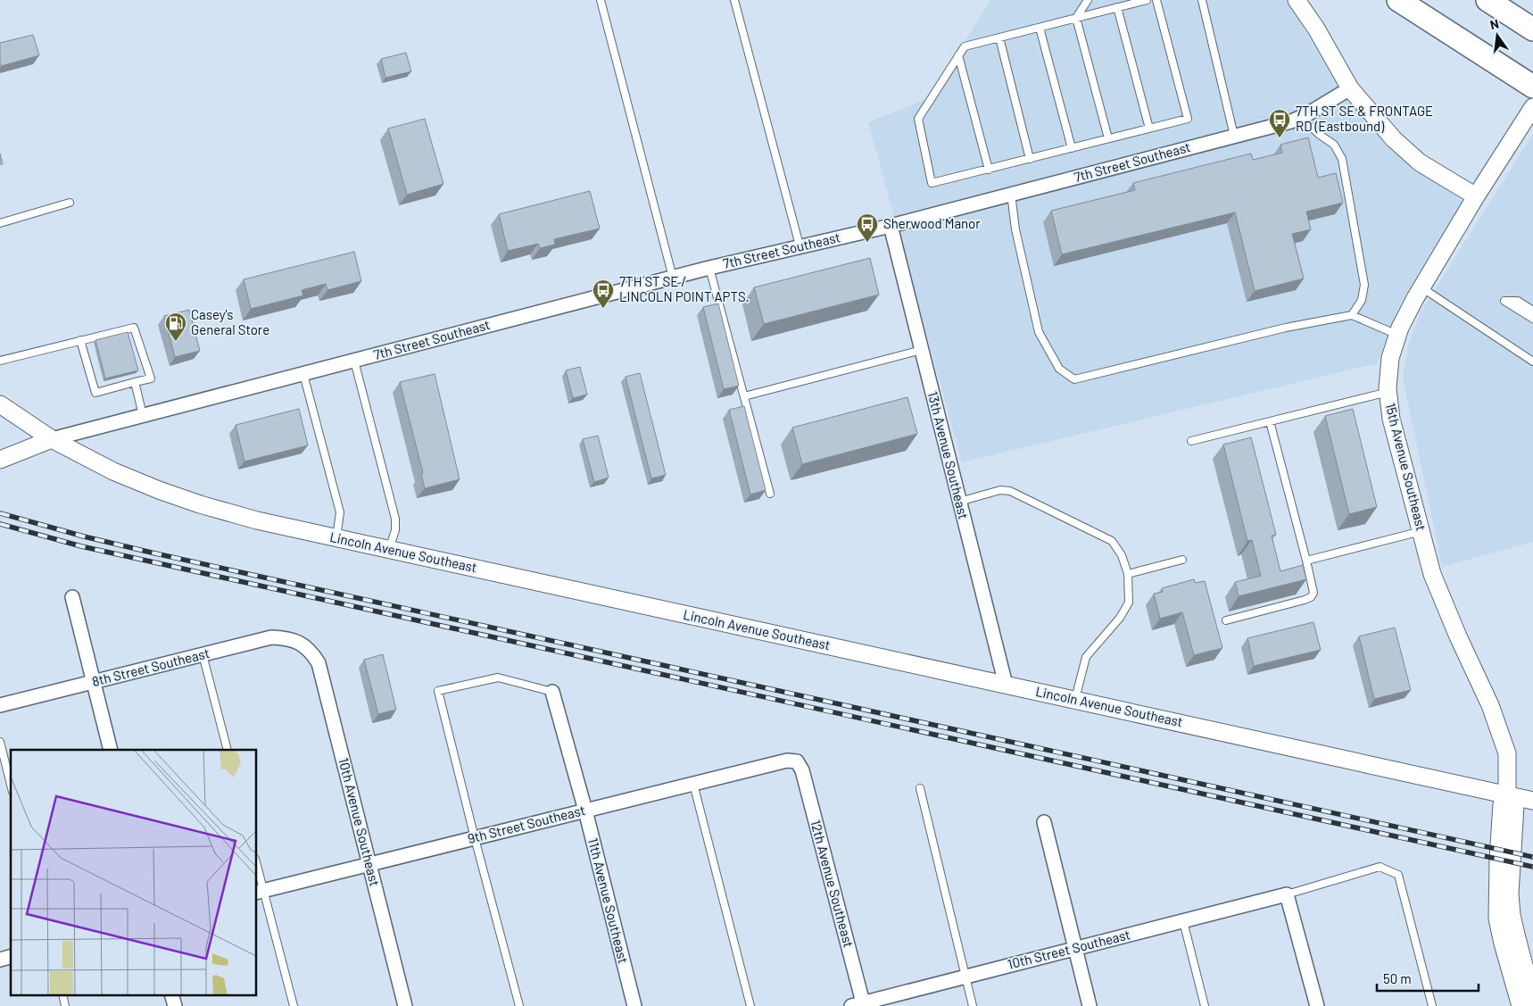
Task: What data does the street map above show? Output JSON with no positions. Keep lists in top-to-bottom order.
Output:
{
  "streets": {
    "street": [
      "7th Street Southeast",
      "13th Avenue Southeast",
      "15th Avenue Southeast",
      "Lincoln Avenue Southeast",
      "8th Street Southeast",
      "10th Avenue Southeast",
      "9th Street Southeast",
      "12th Avenue Southeast",
      "11th Avenue Southeast",
      "10th Street Southeast"
    ]
  },
  "crossings": [
    ["7th Street Southeast", "13th Avenue Southeast"],
    ["7th Street Southeast", "Lincoln Avenue Southeast"],
    ["13th Avenue Southeast", "Lincoln Avenue Southeast"],
    ["15th Avenue Southeast", "Lincoln Avenue Southeast"],
    ["8th Street Southeast", "10th Avenue Southeast"],
    ["10th Avenue Southeast", "9th Street Southeast"],
    ["9th Street Southeast", "12th Avenue Southeast"],
    ["9th Street Southeast", "11th Avenue Southeast"],
    ["12th Avenue Southeast", "10th Street Southeast"]
  ],
  "places": {
    "bus stop": ["7TH ST SE & FRONTAGE RD (Eastbound)", "Sherwood Manor", "7TH ST SE / LINCOLN POINT APTS."],
    "fuel station": ["Casey's General Store"]
  },
  "scale_bar": "50 m",
  "north": "top"
}
